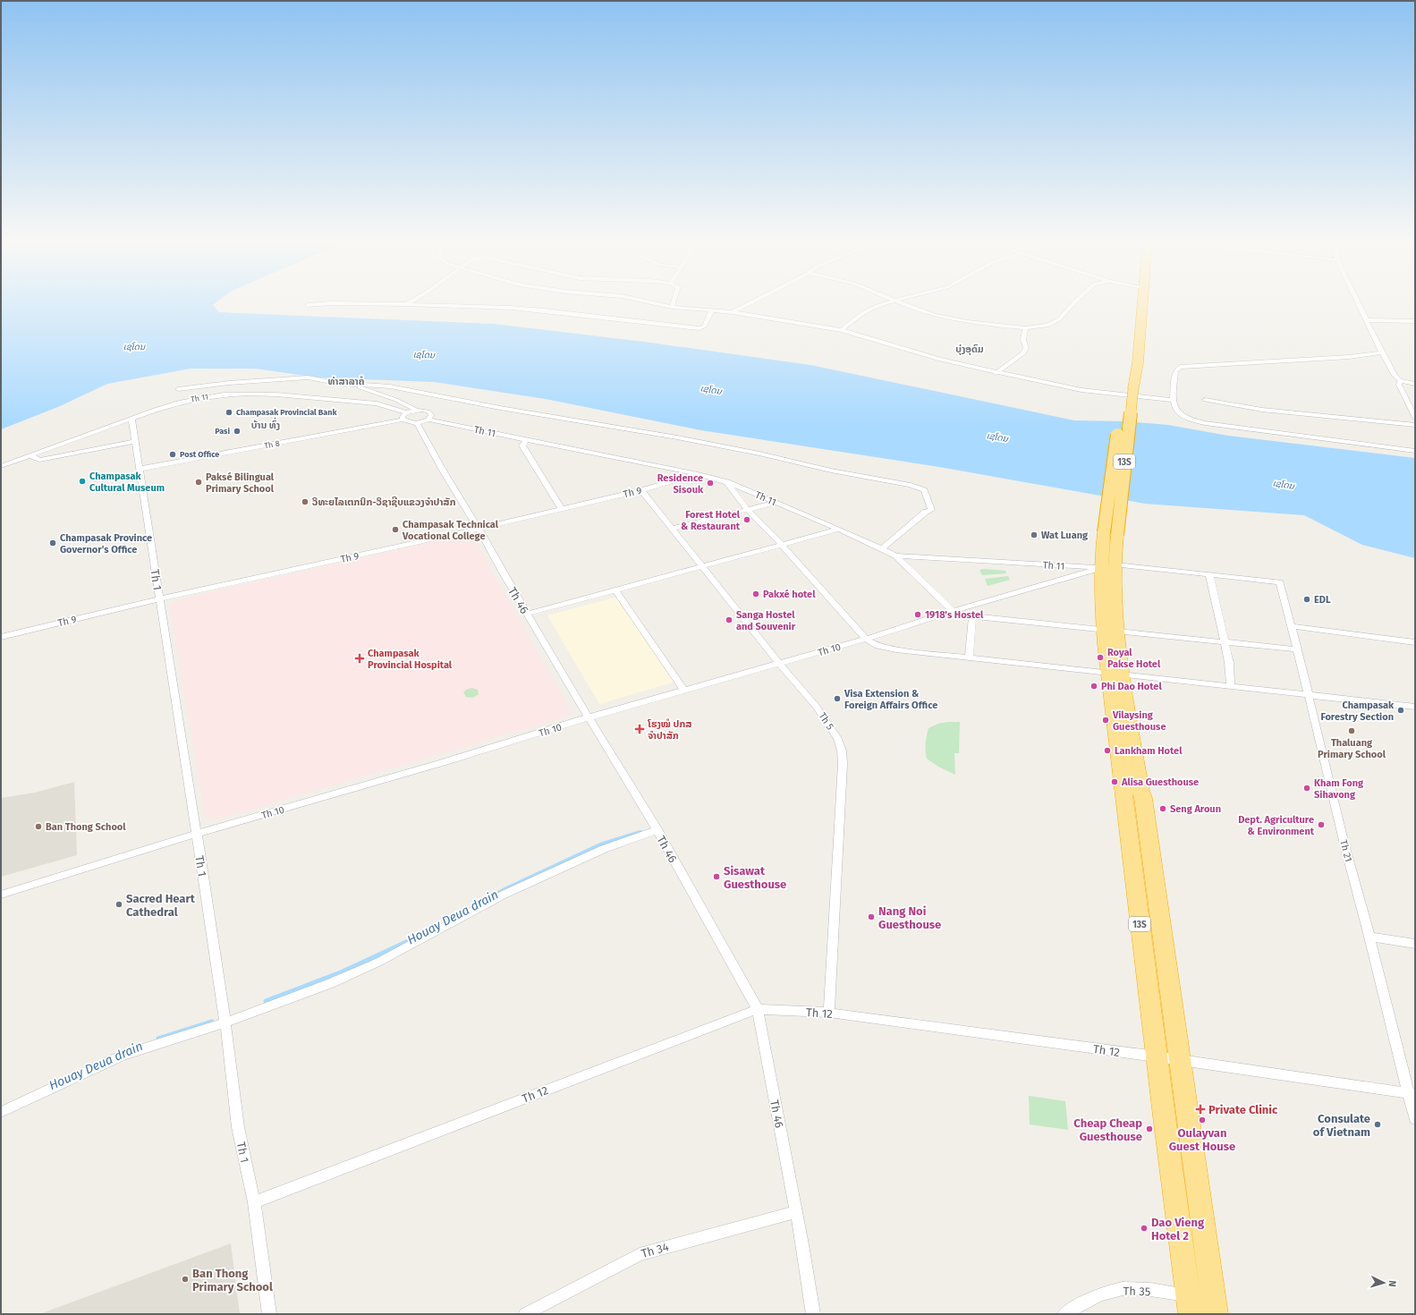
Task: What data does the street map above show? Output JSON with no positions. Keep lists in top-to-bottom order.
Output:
{
  "streets": {
    "highway": ["13S"],
    "street": [
      "Th 11",
      "Th 8",
      "Th 9",
      "Th 1",
      "Th 46",
      "Th 10",
      "Th 5",
      "Th 21",
      "Th 12",
      "Th 34",
      "Th 35"
    ]
  },
  "crossings": [
    ["Th 11", "13S"],
    ["Th 11", "Th 9"],
    ["Th 11", "Th 1"],
    ["Th 11", "Th 10"],
    ["Th 11", "Th 21"],
    ["Th 8", "Th 1"],
    ["13S", "Th 10"],
    ["13S", "Th 12"],
    ["13S", "Th 35"],
    ["Th 9", "Th 1"],
    ["Th 9", "Th 46"],
    ["Th 9", "Th 5"],
    ["Th 1", "Th 10"],
    ["Th 1", "Th 12"],
    ["Th 46", "Th 10"],
    ["Th 46", "Th 12"],
    ["Th 46", "Th 34"],
    ["Th 10", "Th 5"],
    ["Th 5", "Th 12"],
    ["Th 21", "Th 12"]
  ],
  "districts": ["ບຸ່ງອຸດົມ", "ທ່າສາລາຄໍ", "ບ້ານ ທົ່ງ"],
  "water": ["ເຊໂດນ", "Houay Deua drain"],
  "places": {
    "other": [
      "Champasak Provincial Bank",
      "Pasi",
      "Post Office",
      "Champasak Cultural Museum",
      "Paksé Bilingual Primary School",
      "Residence Sisouk",
      "ວິທະຍໄລເຕກນິກ-ວິຊາຊີບແຂວງຈໍາປາສັກ",
      "Forest Hotel & Restaurant",
      "Champasak Technical Vocational College",
      "Wat Luang",
      "Champasak Province Governor's Office",
      "Pakxé hotel",
      "EDL",
      "1918’s Hostel",
      "Sanga Hostel and Souvenir",
      "Royal Pakse Hotel",
      "Phi Dao Hotel",
      "Visa Extension & Foreign Affairs Office",
      "Champasak Forestry Section",
      "Vilaysing Guesthouse",
      "Thaluang Primary School",
      "Lankham Hotel",
      "Alisa Guesthouse",
      "Kham Fong Sihavong",
      "Seng Aroun",
      "Dept. Agriculture & Environment",
      "Ban Thong School",
      "Sisawat Guesthouse",
      "Sacred Heart Cathedral",
      "Nang Noi Guesthouse",
      "Oulayvan Guest House",
      "Consulate of Vietnam",
      "Cheap Cheap Guesthouse",
      "Dao Vieng Hotel 2",
      "Ban Thong Primary School"
    ],
    "health": ["Champasak Provincial Hospital", "ໂຮງໝໍ ປກສ ຈຳປາສັກ", "Private Clinic"]
  },
  "north": "right"
}
